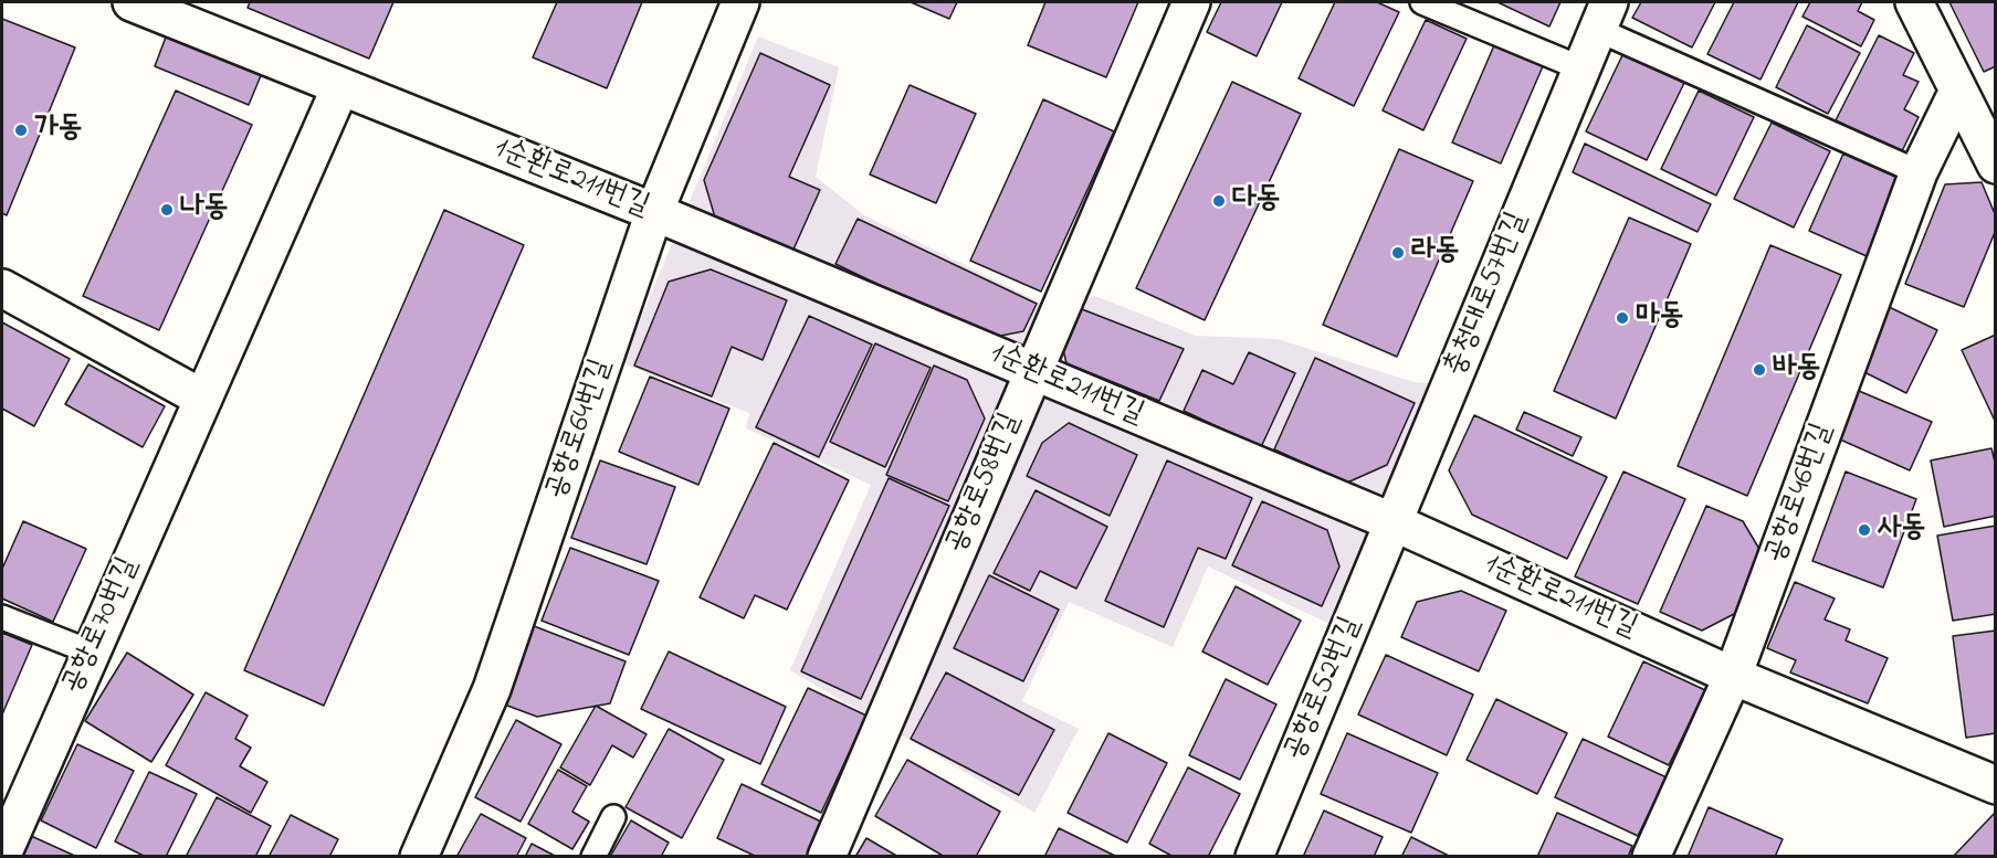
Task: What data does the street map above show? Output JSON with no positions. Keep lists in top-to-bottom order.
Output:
{
  "streets": {
    "street": [
      "1순환로211번길",
      "충청대로57번길",
      "공항로64번길",
      "공항로58번길",
      "공항로46번길",
      "공항로70번길",
      "공항로52번길"
    ]
  },
  "crossings": [
    ["1순환로211번길", "충청대로57번길"],
    ["1순환로211번길", "공항로64번길"],
    ["1순환로211번길", "공항로58번길"],
    ["1순환로211번길", "공항로46번길"],
    ["1순환로211번길", "공항로70번길"],
    ["1순환로211번길", "공항로52번길"],
    ["충청대로57번길", "공항로52번길"]
  ],
  "places": [
    "가동",
    "다동",
    "나동",
    "라동",
    "마동",
    "바동",
    "사동"
  ]
}
